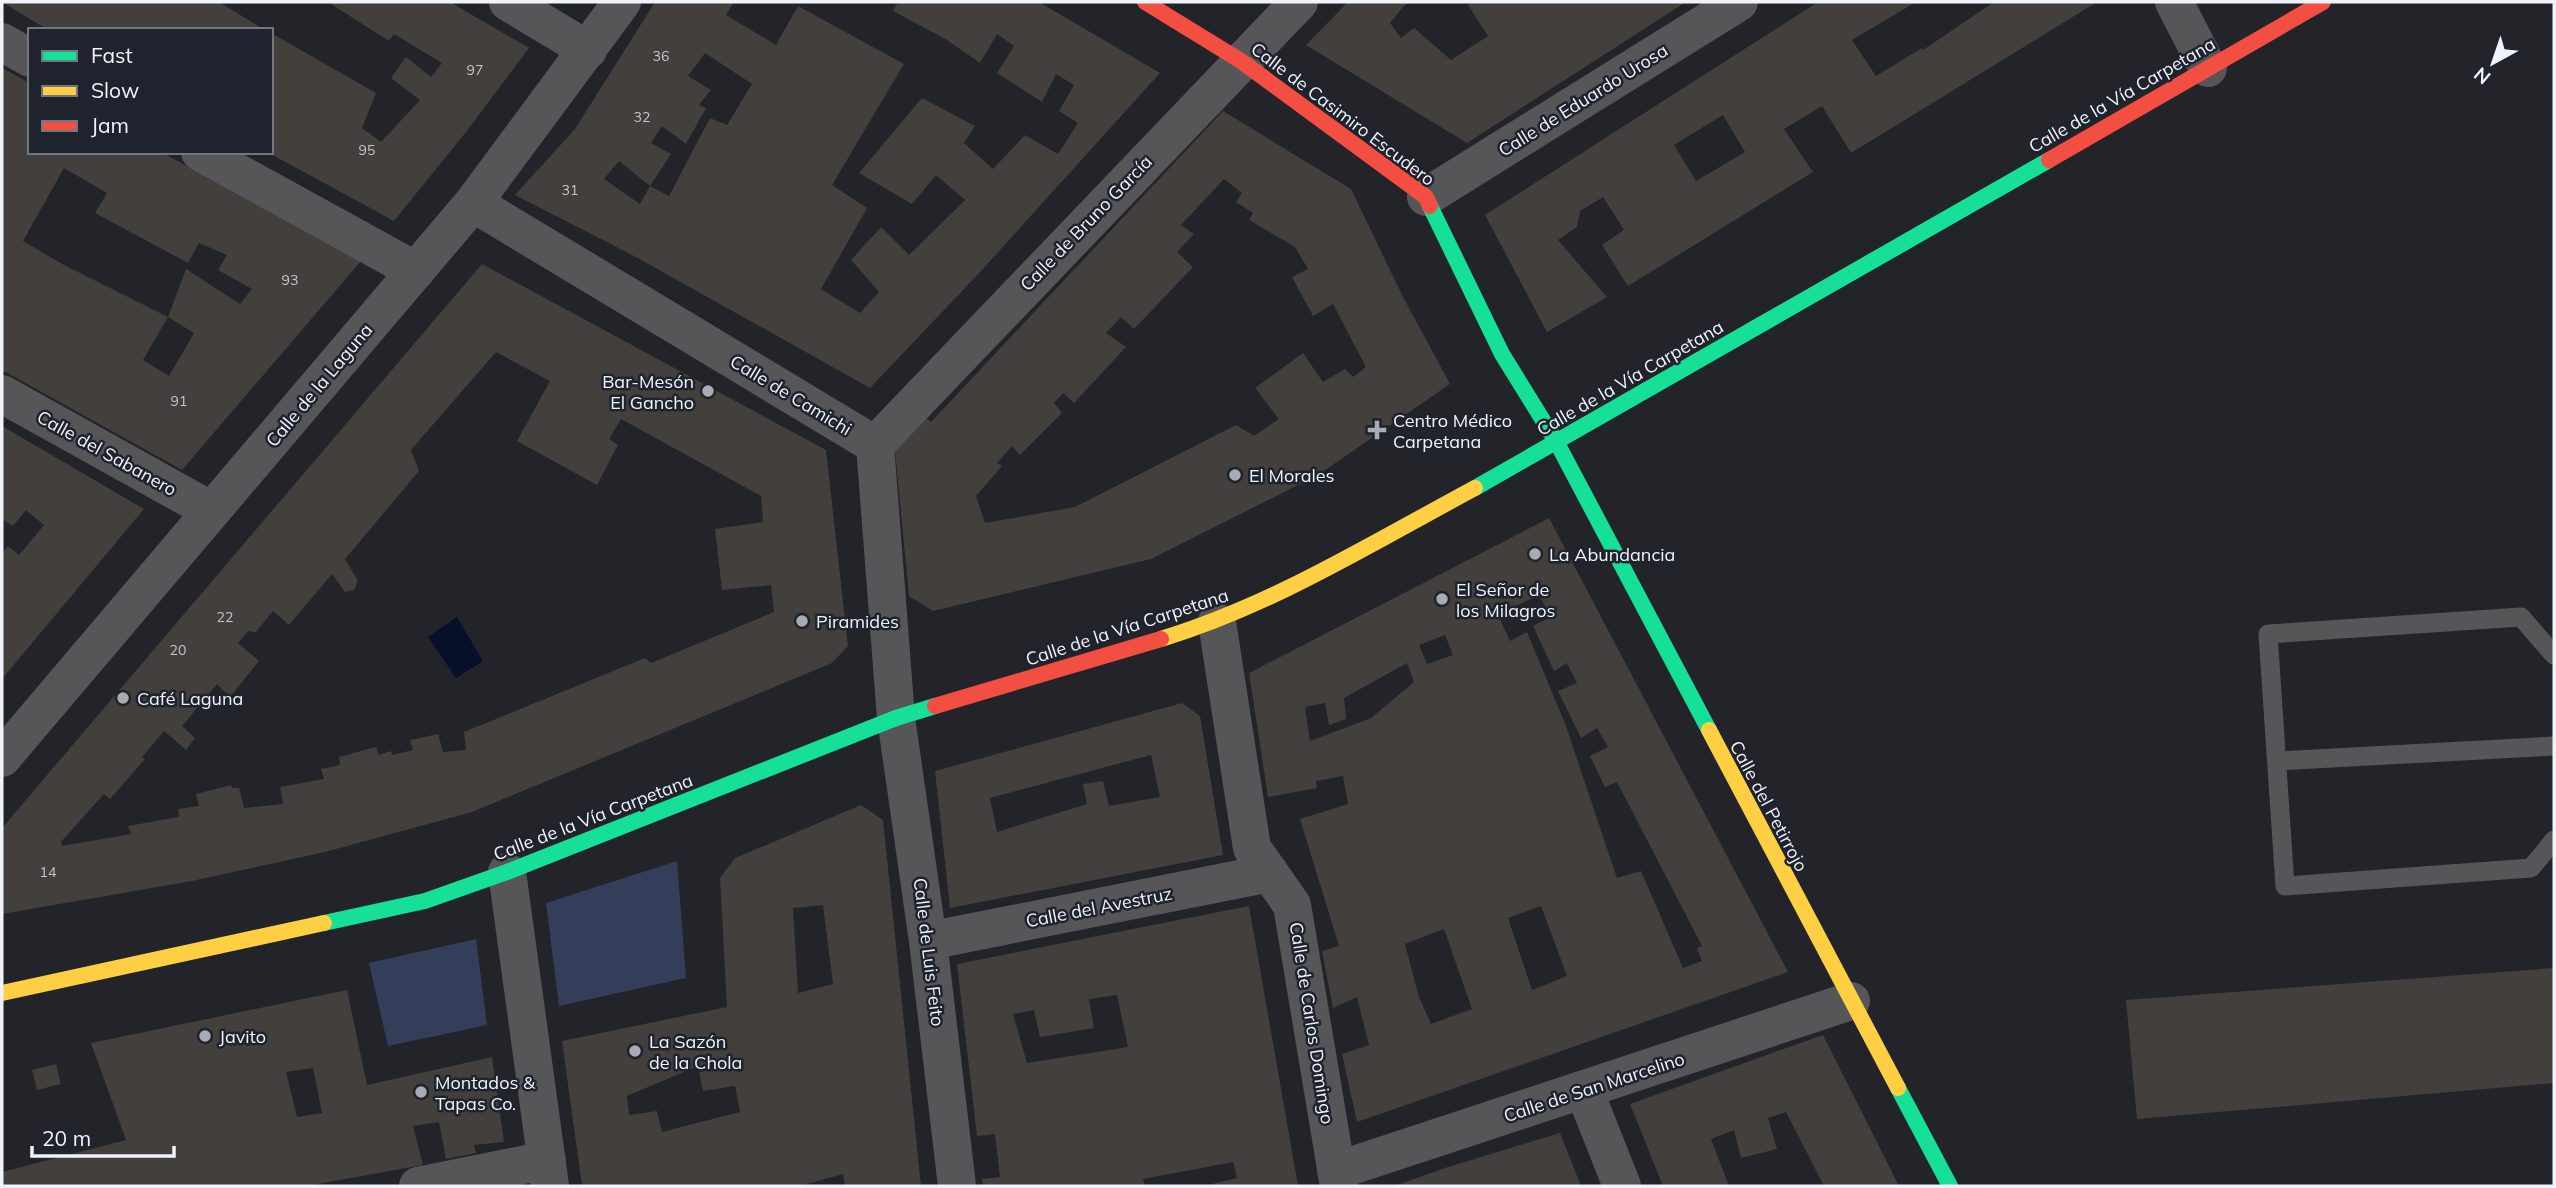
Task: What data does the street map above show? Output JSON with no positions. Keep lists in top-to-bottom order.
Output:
{
  "streets": {
    "street": [
      "Calle de la Vía Carpetana",
      "Calle de Eduardo Urosa",
      "Calle de Casimiro Escudero",
      "Calle de Bruno García",
      "Calle de la Laguna",
      "Calle de Camichi",
      "Calle del Sabanero",
      "Calle del Petirrojo",
      "Calle del Avestruz",
      "Calle de Luis Feito",
      "Calle de Carlos Domingo",
      "Calle de San Marcelino"
    ]
  },
  "crossings": [
    ["Calle de la Vía Carpetana", "Calle de Casimiro Escudero"],
    ["Calle de la Vía Carpetana", "Calle del Petirrojo"],
    ["Calle de la Vía Carpetana", "Calle de Luis Feito"],
    ["Calle de la Vía Carpetana", "Calle de Carlos Domingo"],
    ["Calle de Eduardo Urosa", "Calle de Casimiro Escudero"],
    ["Calle de Casimiro Escudero", "Calle de Bruno García"],
    ["Calle de Casimiro Escudero", "Calle del Petirrojo"],
    ["Calle de Bruno García", "Calle de Camichi"],
    ["Calle de la Laguna", "Calle de Camichi"],
    ["Calle de la Laguna", "Calle del Sabanero"],
    ["Calle del Petirrojo", "Calle de San Marcelino"],
    ["Calle del Avestruz", "Calle de Luis Feito"],
    ["Calle del Avestruz", "Calle de Carlos Domingo"],
    ["Calle de Carlos Domingo", "Calle de San Marcelino"]
  ],
  "places": {
    "other": [
      "Bar-Mesón El Gancho",
      "El Morales",
      "La Abundancia",
      "El Señor de los Milagros",
      "Piramides",
      "Café Laguna",
      "Javito",
      "La Sazón de la Chola",
      "Montados & Tapas Co."
    ],
    "health": ["Centro Médico Carpetana"]
  },
  "house_numbers": [
    "36",
    "97",
    "32",
    "95",
    "31",
    "93",
    "91",
    "22",
    "20",
    "14"
  ],
  "legend": ["Fast", "Slow", "Jam"],
  "scale_bar": "20 m",
  "north": "bottom left"
}
